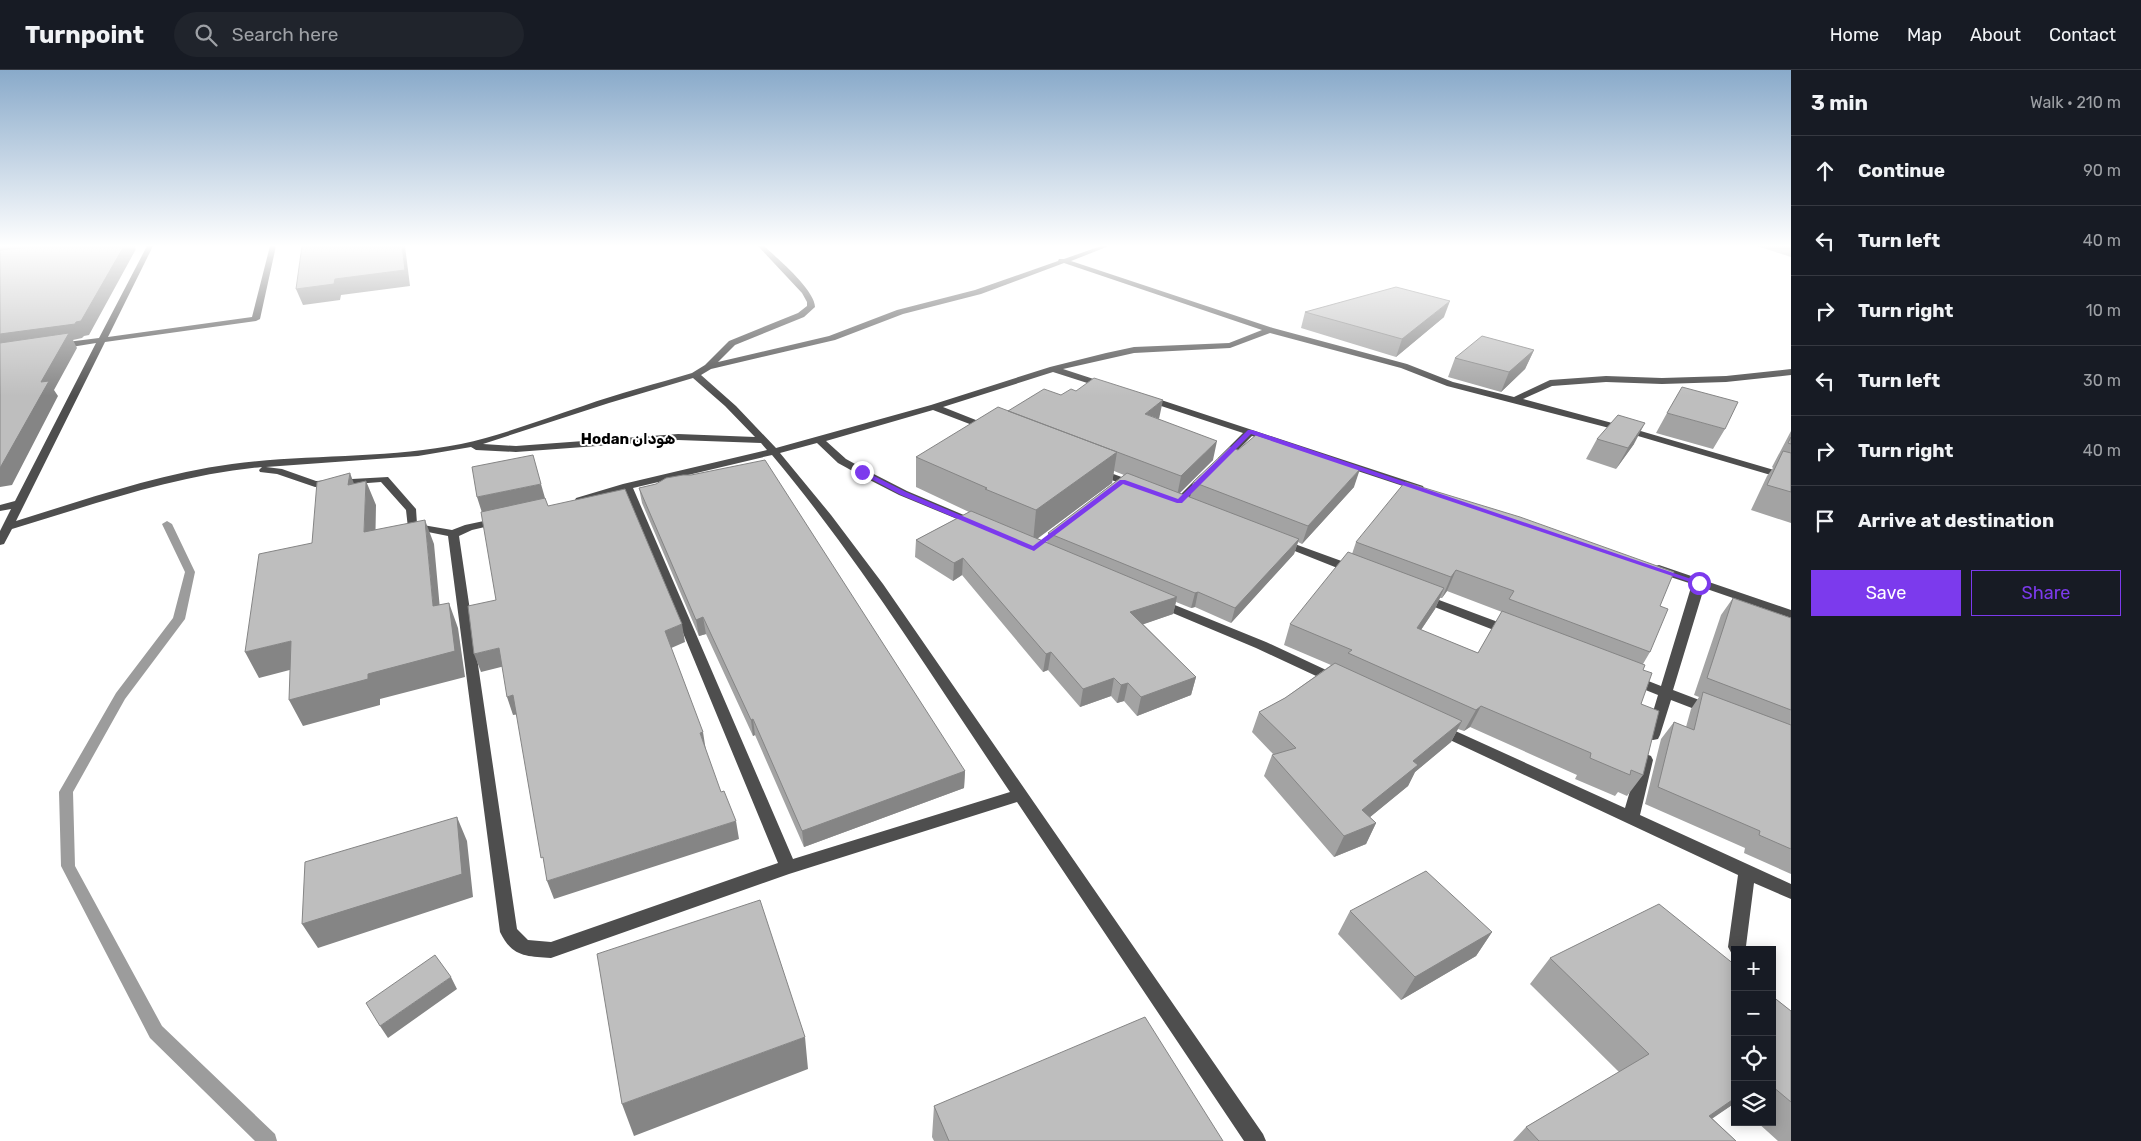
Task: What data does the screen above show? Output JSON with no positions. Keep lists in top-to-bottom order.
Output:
{
  "districts": ["Hodan هودان"],
  "page": {
    "header": "Turnpoint",
    "search": "Search here",
    "nav": [
      "Home",
      "Map",
      "About",
      "Contact"
    ],
    "heading": ["3 min", "Walk · 210 m"],
    "list": [
      ["Continue", "90 m"],
      ["Turn left", "40 m"],
      ["Turn right", "10 m"],
      ["Turn left", "30 m"],
      ["Turn right", "40 m"],
      "Arrive at destination"
    ],
    "buttons": ["Save", "Share"],
    "map_buttons": ["+", "−"]
  }
}
